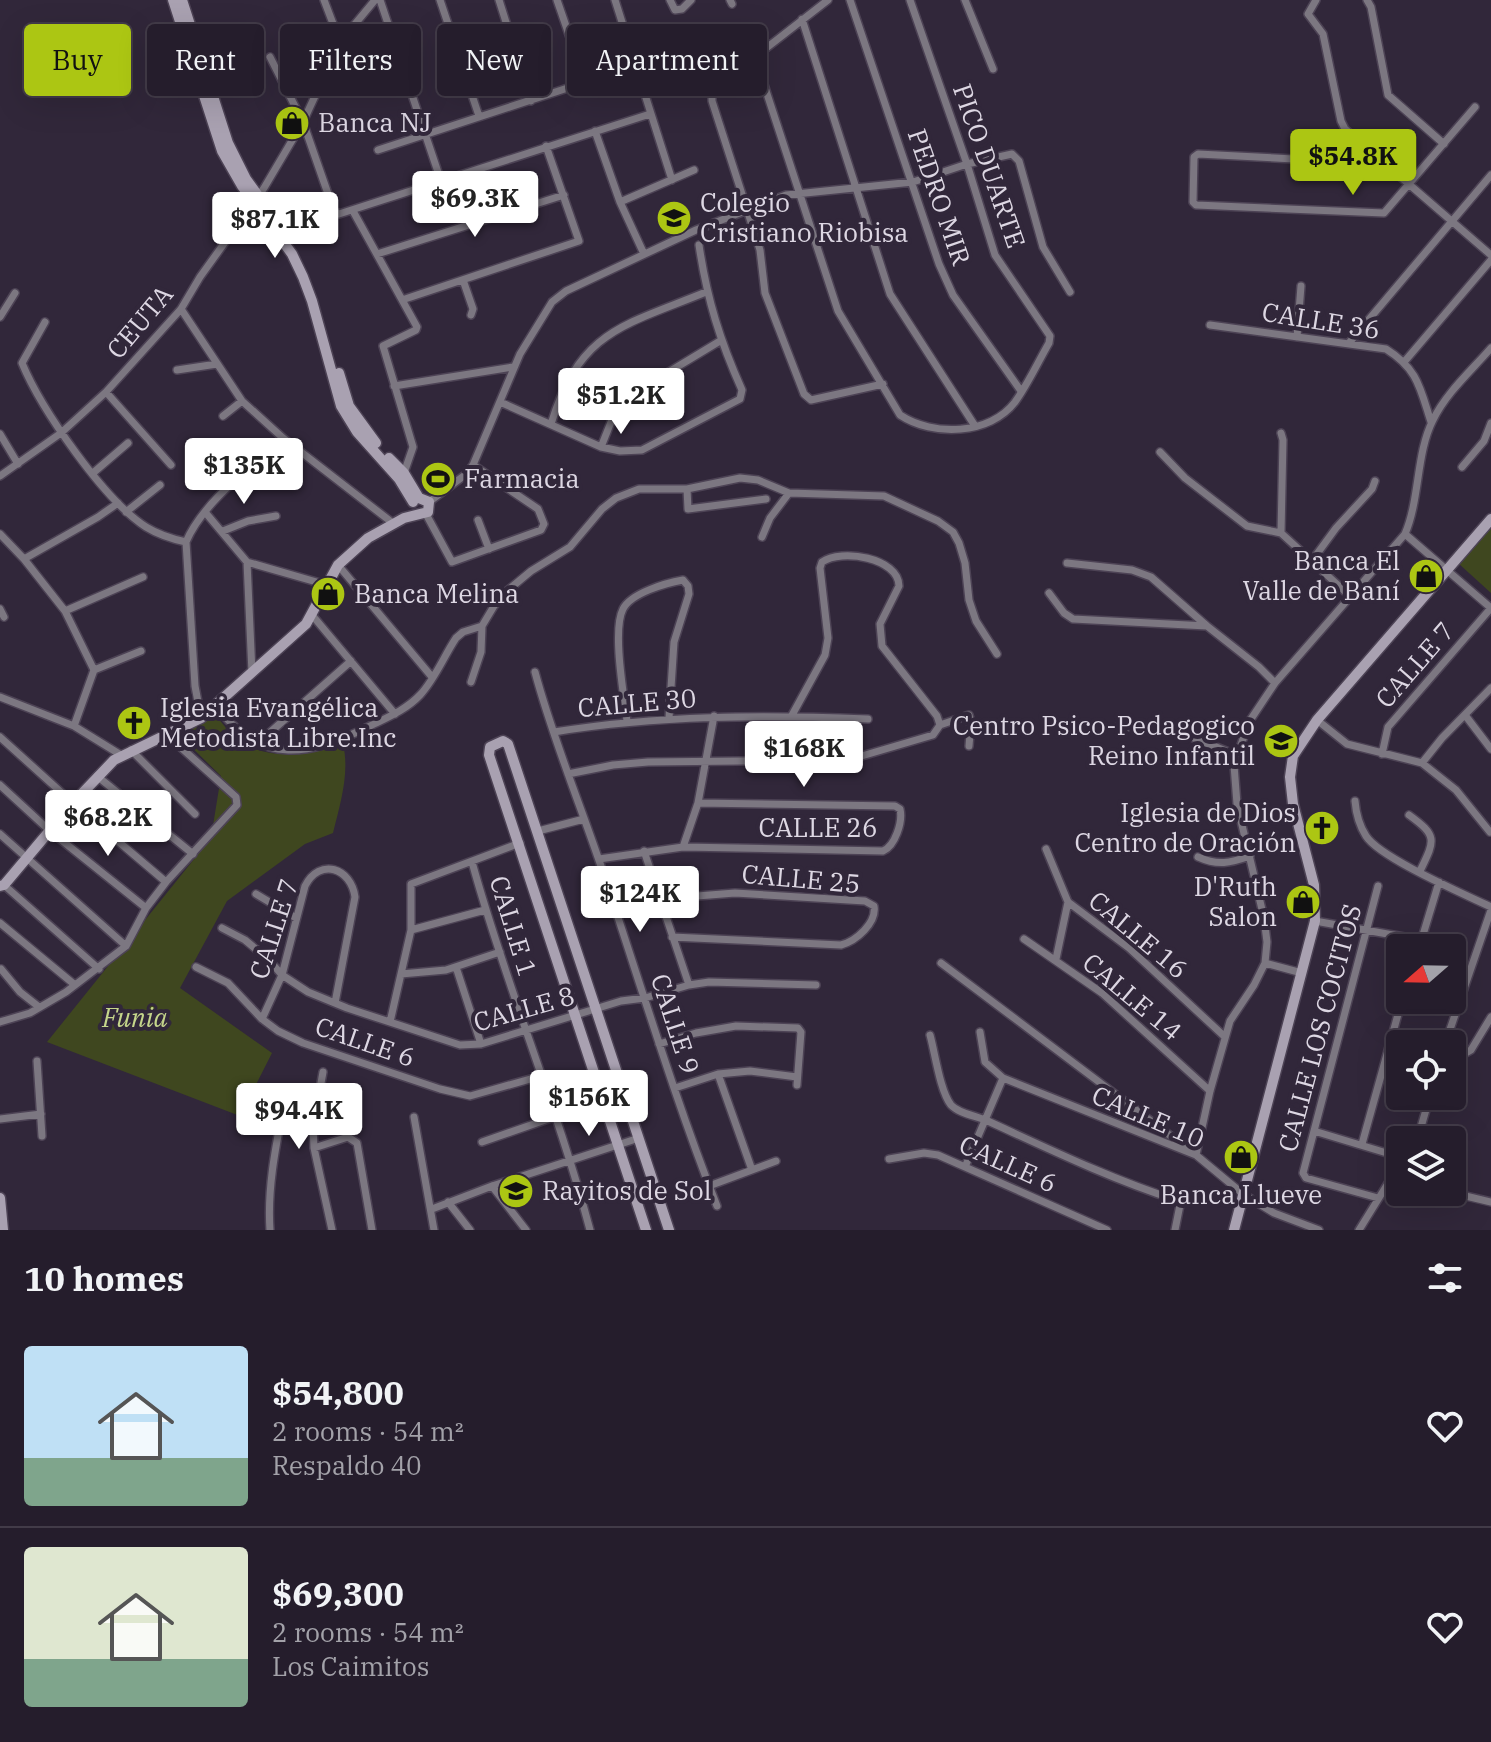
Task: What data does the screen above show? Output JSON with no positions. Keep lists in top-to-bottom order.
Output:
{
  "streets": {
    "street": [
      "PICO DUARTE",
      "PEDRO MIR",
      "CALLE 36",
      "CEUTA",
      "CALLE 7",
      "CALLE 30",
      "CALLE 26",
      "CALLE 25",
      "CALLE 1",
      "CALLE 16",
      "CALLE 14",
      "CALLE 8",
      "CALLE 9",
      "CALLE LOS COCITOS",
      "CALLE 6",
      "CALLE 10"
    ]
  },
  "crossings": [
    ["PICO DUARTE", "PEDRO MIR"],
    ["CALLE 7", "CALLE 8"],
    ["CALLE 7", "CALLE 6"],
    ["CALLE 30", "CALLE 9"],
    ["CALLE 26", "CALLE 9"],
    ["CALLE 1", "CALLE 8"],
    ["CALLE 1", "CALLE 6"],
    ["CALLE 8", "CALLE 9"]
  ],
  "parks": ["Funia"],
  "places": {
    "shop": [
      "Banca NJ",
      "Banca El Valle de Baní",
      "Banca Melina",
      "D'Ruth Salon",
      "Banca Llueve"
    ],
    "school or university": ["Colegio Cristiano Riobisa", "Centro Psico-Pedagogico Reino Infantil", "Rayitos de Sol"],
    "sports": ["Farmacia"],
    "church": ["Iglesia Evangélica Metodista Libre.Inc", "Iglesia de Dios Centro de Oración"]
  },
  "north": "left",
  "page": {
    "chip": [
      "Buy",
      "Rent",
      "Filters",
      "New",
      "Apartment"
    ],
    "price": [
      "$54.8K",
      "$69.3K",
      "$87.1K",
      "$51.2K",
      "$135K",
      "$168K",
      "$68.2K",
      "$124K",
      "$156K",
      "$94.4K"
    ],
    "heading": "10 homes",
    "list": [
      {
        "name": "$54,800",
        "note": "2 rooms · 54 m² · Respaldo 40"
      },
      {
        "name": "$69,300",
        "note": "2 rooms · 54 m² · Los Caimitos"
      }
    ]
  }
}
